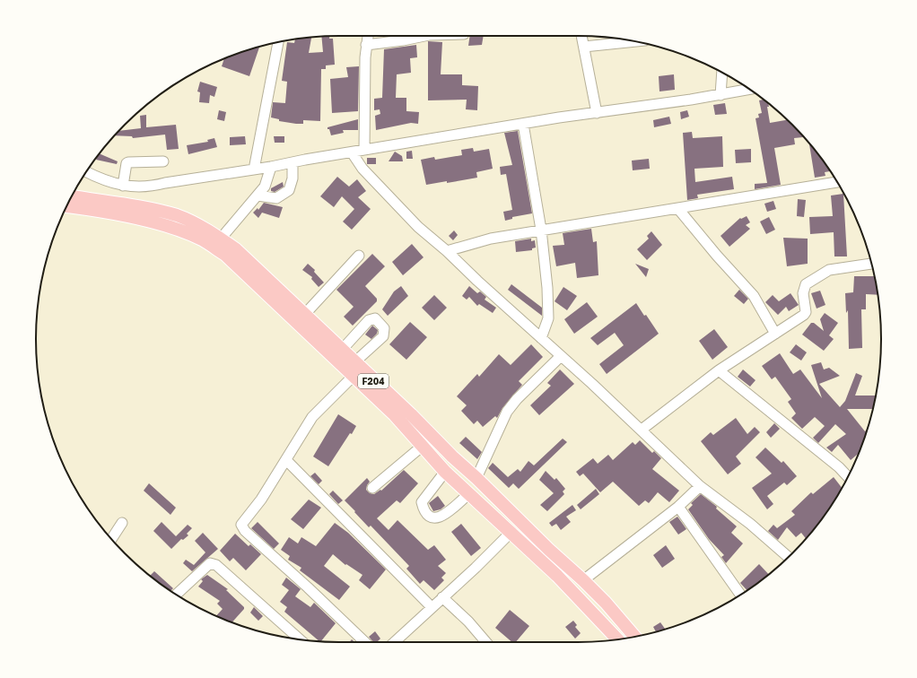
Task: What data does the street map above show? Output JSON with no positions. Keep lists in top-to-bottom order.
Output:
{
  "streets": {
    "main road": ["F204"]
  }
}
